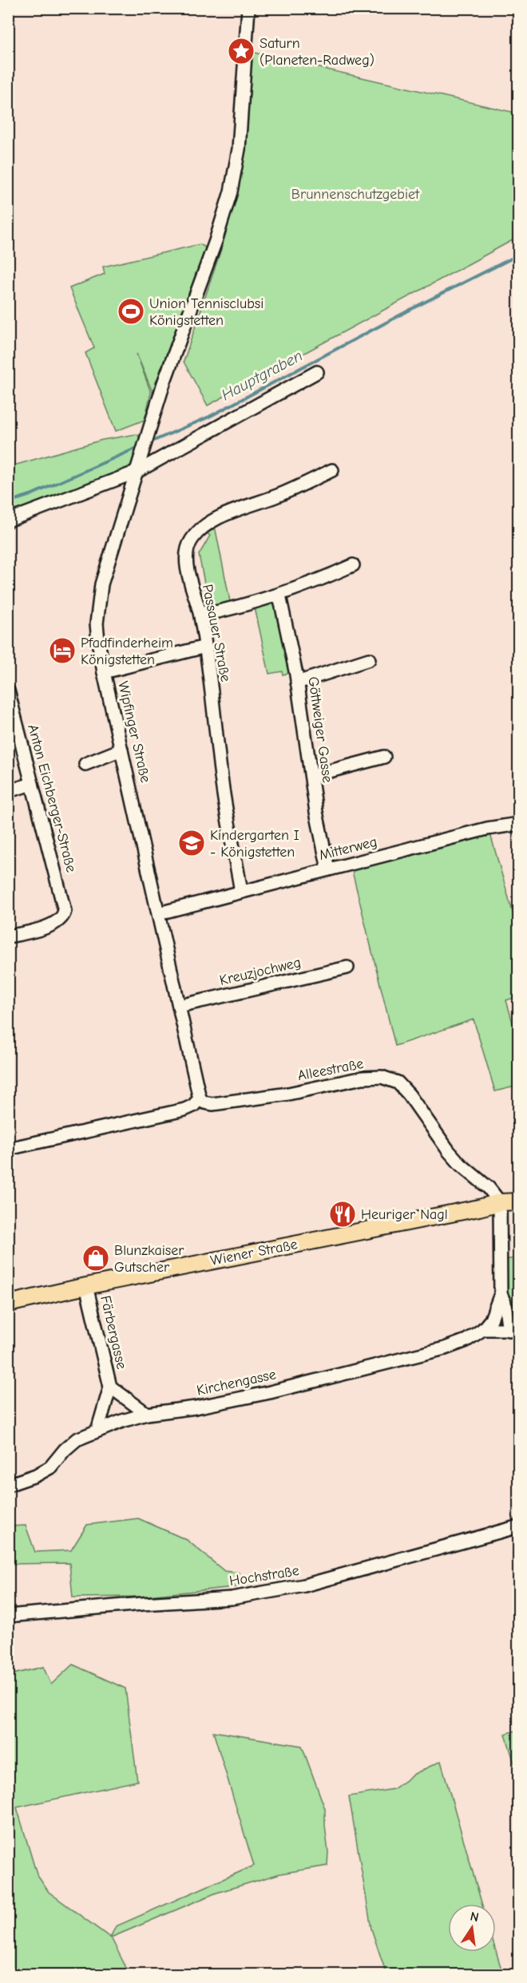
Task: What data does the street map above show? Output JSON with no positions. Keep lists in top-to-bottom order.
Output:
{
  "streets": {
    "main road": ["Wiener Straße"],
    "street": [
      "Passauer Straße",
      "Göttweiger Gasse",
      "Wipfinger Straße",
      "Anton Eichberger-Straße",
      "Mitterweg",
      "Kreuzjochweg",
      "Alleestraße",
      "Färbergasse",
      "Kirchengasse",
      "Hochstraße"
    ]
  },
  "crossings": [
    ["Passauer Straße", "Mitterweg"],
    ["Göttweiger Gasse", "Mitterweg"],
    ["Wipfinger Straße", "Mitterweg"],
    ["Wipfinger Straße", "Kreuzjochweg"],
    ["Wipfinger Straße", "Alleestraße"],
    ["Alleestraße", "Wiener Straße"],
    ["Alleestraße", "Kirchengasse"],
    ["Wiener Straße", "Färbergasse"],
    ["Wiener Straße", "Kirchengasse"],
    ["Färbergasse", "Kirchengasse"]
  ],
  "water": ["Hauptgraben"],
  "parks": ["Brunnenschutzgebiet"],
  "places": {
    "place": ["Saturn (Planeten-Radweg)"],
    "sports": ["Union Tennisclubsi Königstetten"],
    "hotel": ["Pfadfinderheim Königstetten"],
    "school or university": ["Kindergarten I - Königstetten"],
    "restaurant": ["Heuriger Nagl"],
    "shop": ["Blunzkaiser Gutscher"]
  },
  "north": "top"
}
